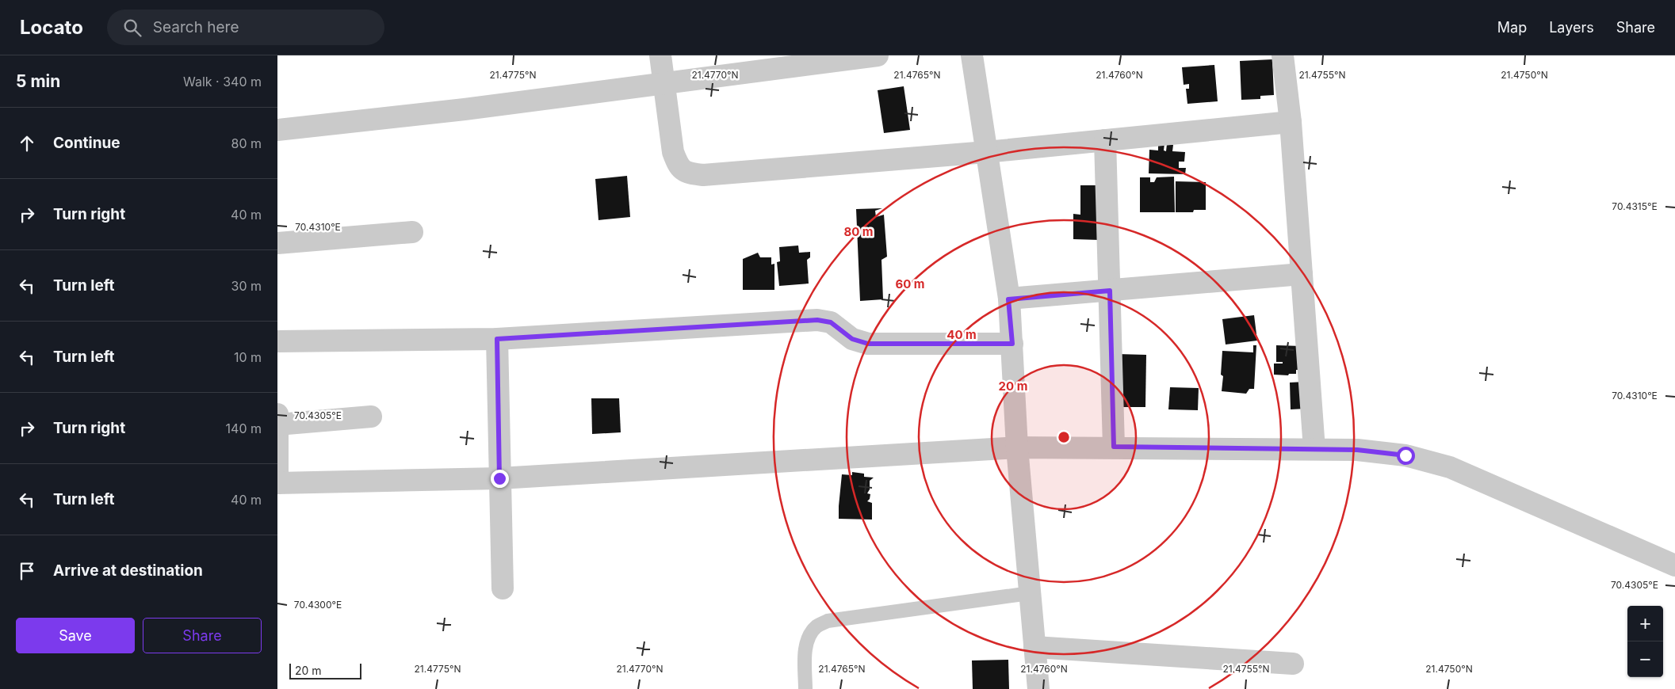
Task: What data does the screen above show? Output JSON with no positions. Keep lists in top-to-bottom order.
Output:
{
  "scale_bar": "20 m",
  "page": {
    "header": "Locato",
    "search": "Search here",
    "nav": ["Map", "Layers", "Share"],
    "heading": ["5 min", "Walk · 340 m"],
    "list": [
      ["Continue", "80 m"],
      ["Turn right", "40 m"],
      ["Turn left", "30 m"],
      ["Turn left", "10 m"],
      ["Turn right", "140 m"],
      ["Turn left", "40 m"],
      "Arrive at destination"
    ],
    "buttons": ["Save", "Share"],
    "map_buttons": ["+", "−"],
    "scale": "20 m"
  },
  "coordinates": [
    "21.4775°N",
    "21.4770°N",
    "21.4765°N",
    "21.4760°N",
    "21.4755°N",
    "21.4750°N",
    "70.4315°E",
    "70.4310°E",
    "70.4305°E",
    "70.4300°E"
  ],
  "rings": [
    "80 m",
    "60 m",
    "40 m",
    "20 m"
  ]
}
